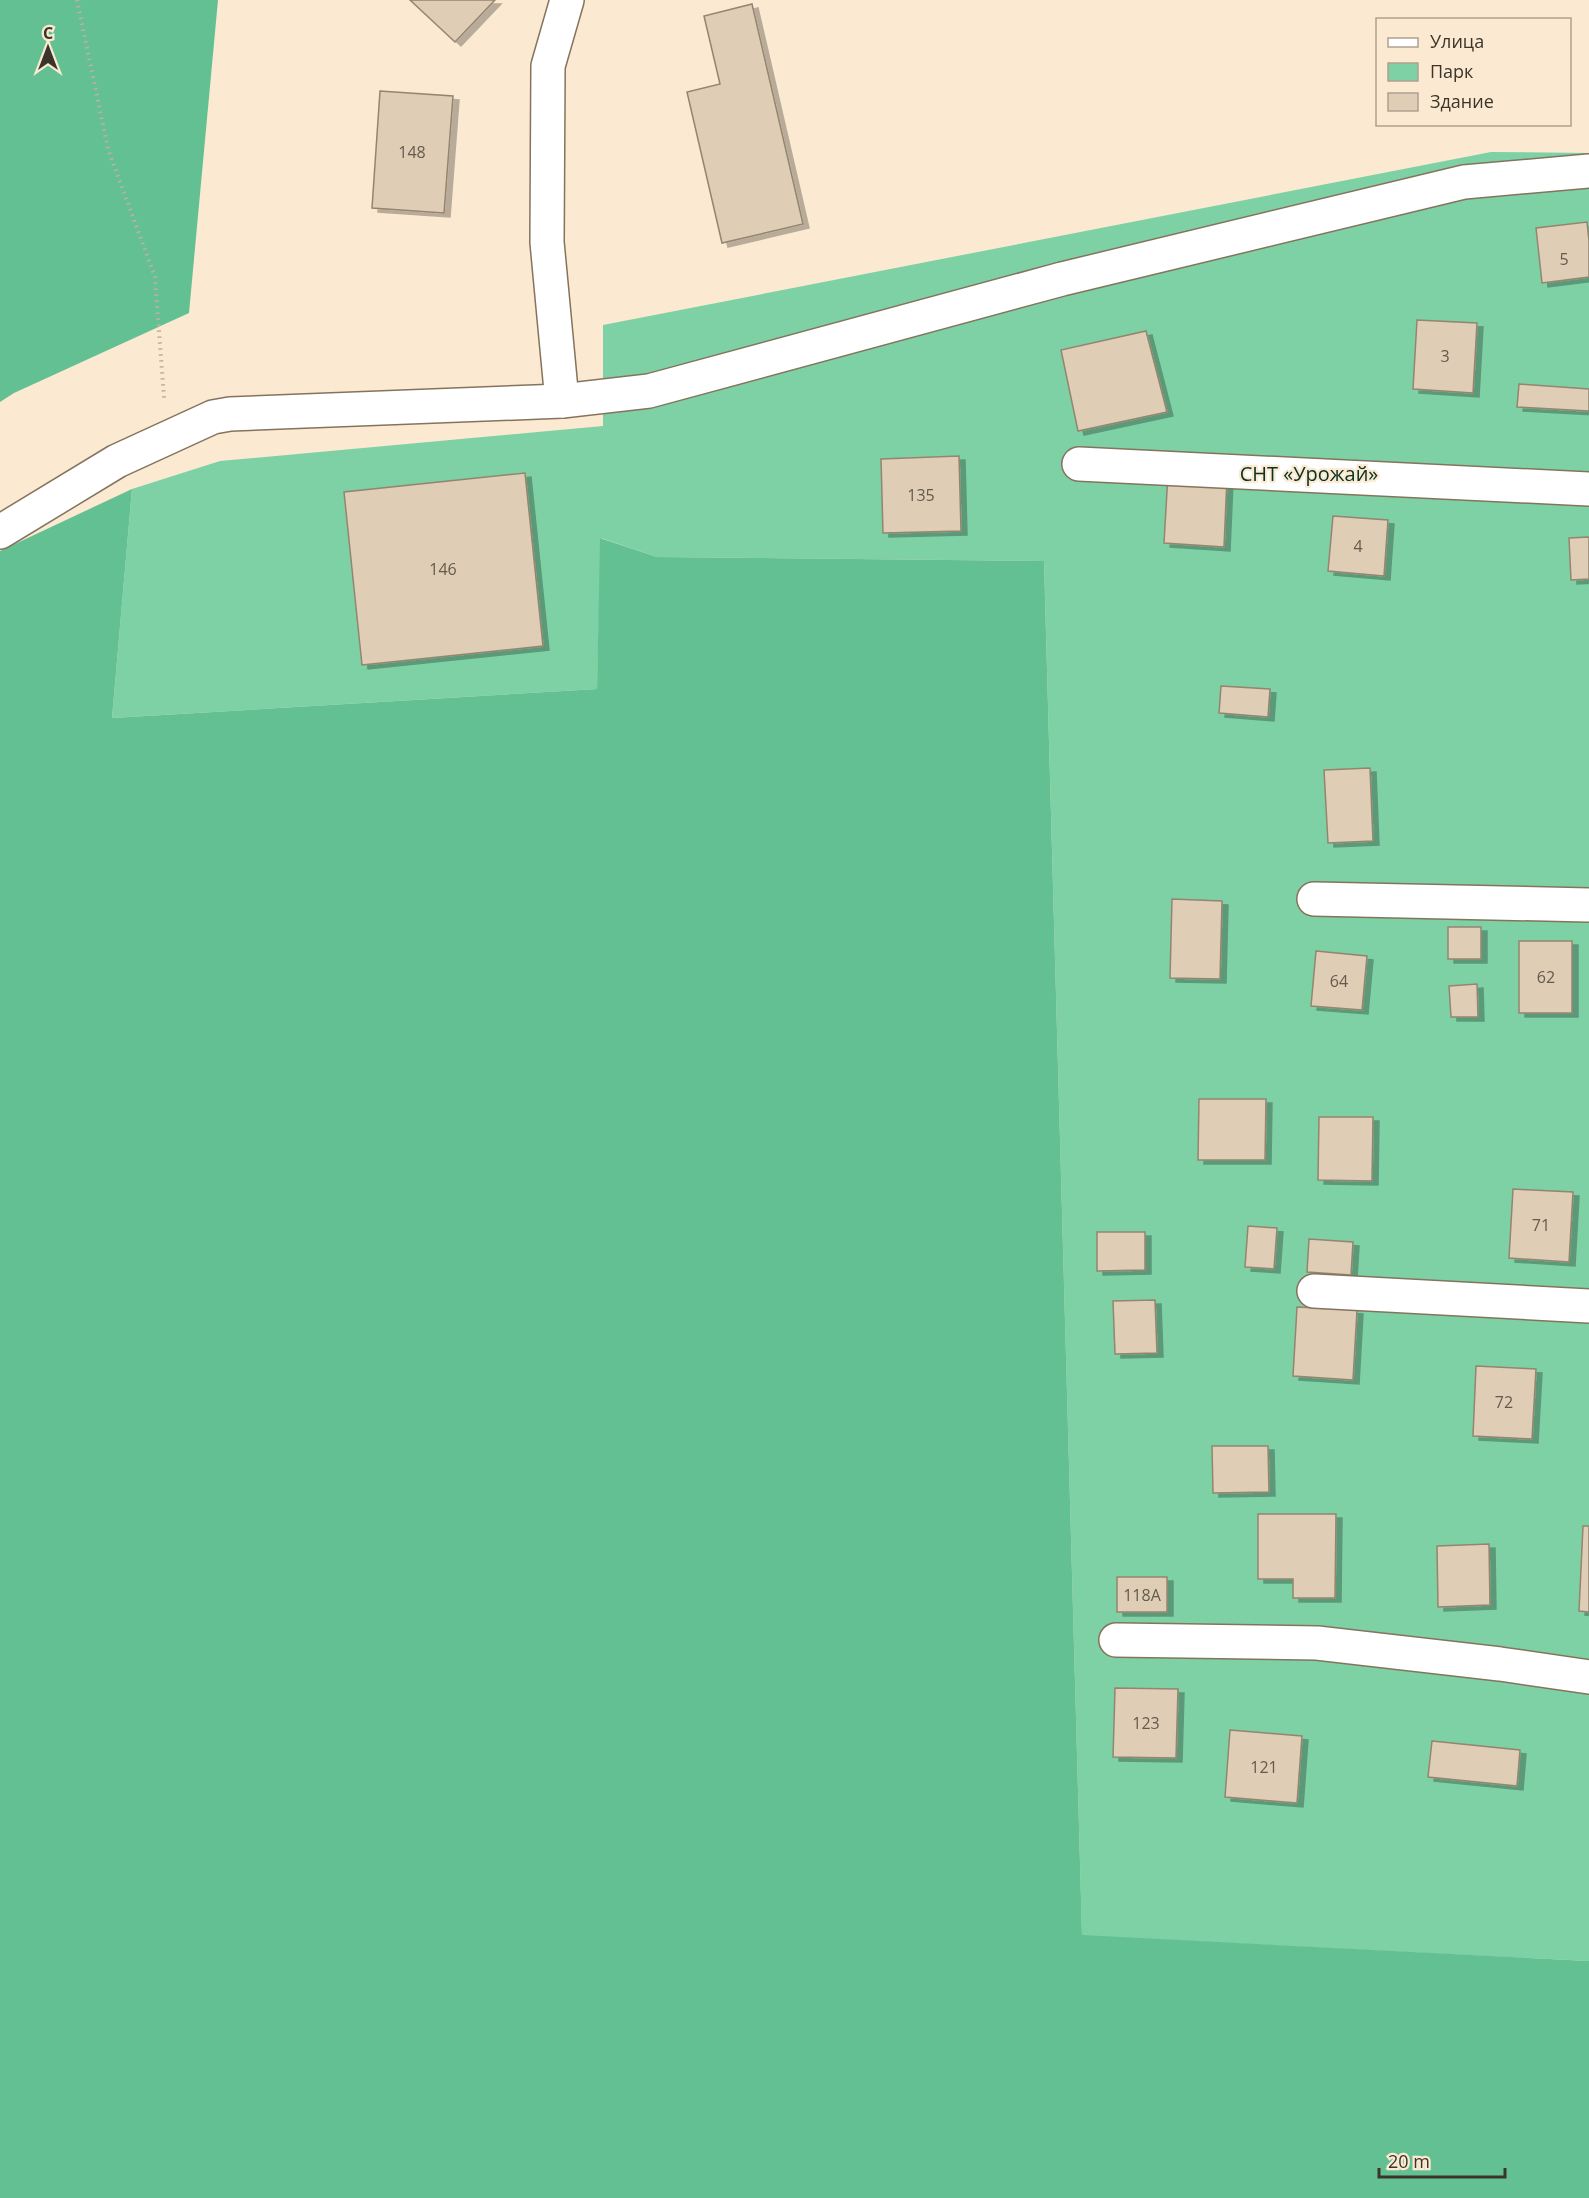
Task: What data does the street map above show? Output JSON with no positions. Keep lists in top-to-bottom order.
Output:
{
  "parks": ["СНТ «Урожай»"],
  "house_numbers": [
    "148",
    "5",
    "3",
    "135",
    "4",
    "146",
    "62",
    "64",
    "71",
    "72",
    "118А",
    "123",
    "121"
  ],
  "legend": ["Улица", "Парк", "Здание"],
  "scale_bar": "20 m",
  "north": "top"
}
